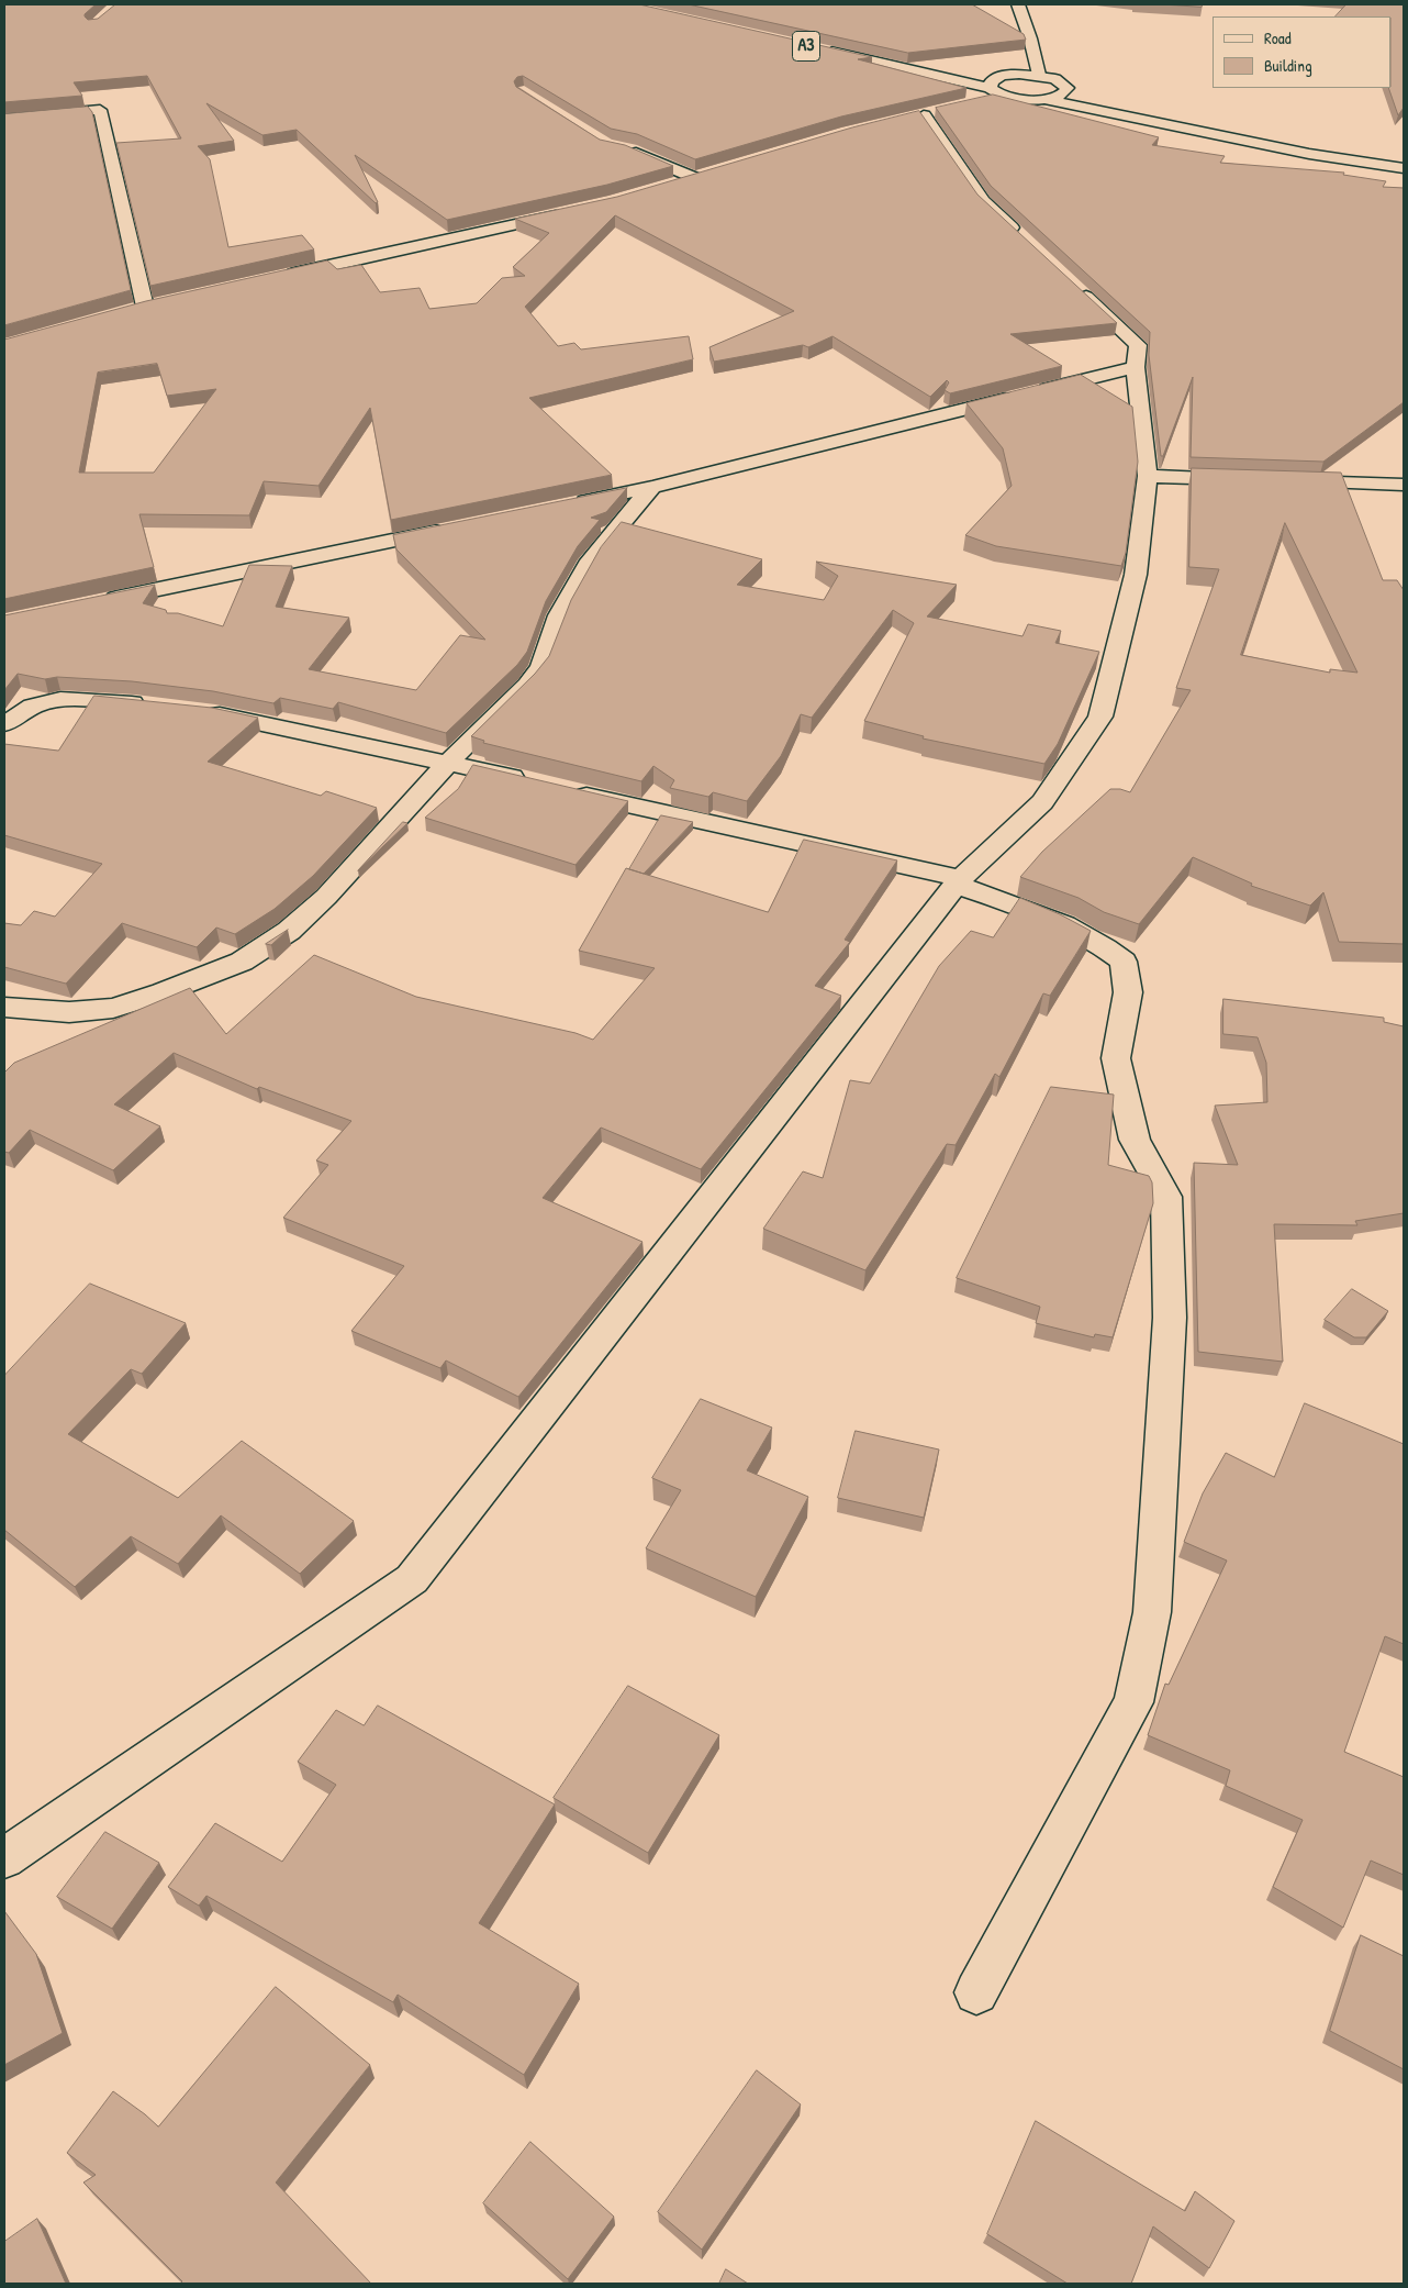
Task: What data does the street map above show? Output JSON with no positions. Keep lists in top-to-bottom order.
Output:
{
  "streets": {
    "main road": ["A3"]
  },
  "legend": ["Road", "Building"]
}
